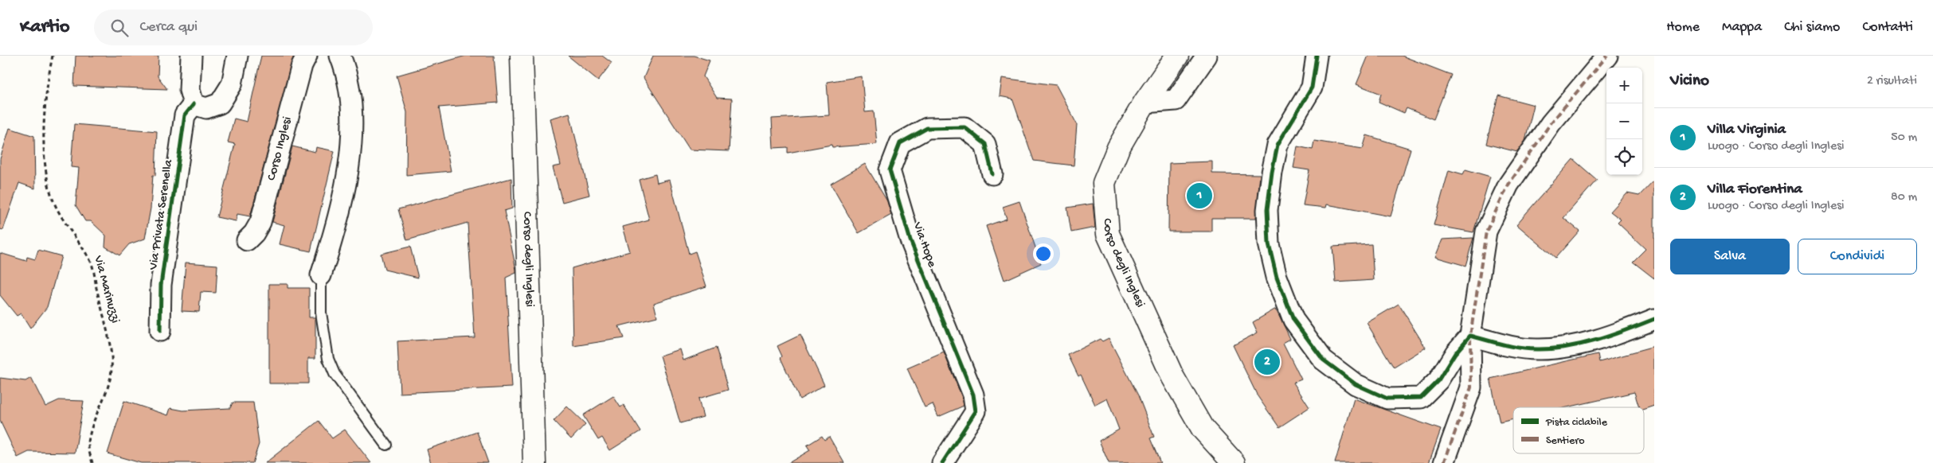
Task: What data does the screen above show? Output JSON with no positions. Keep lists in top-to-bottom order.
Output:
{
  "streets": {
    "main road": ["Corso degli Inglesi"],
    "street": ["Corso Inglesi", "Via Privata Serenella", "Via Hope"],
    "path": ["Via Marinuzzi"]
  },
  "legend": ["Pista ciclabile", "Sentiero"],
  "page": {
    "header": "Kartio",
    "search": "Cerca qui",
    "nav": [
      "Home",
      "Mappa",
      "Chi siamo",
      "Contatti"
    ],
    "heading": ["Vicino", "2 risultati"],
    "map_buttons": ["+", "−"],
    "list": [
      {
        "mark": "1",
        "name": "Villa Virginia",
        "note": "Luogo · Corso degli Inglesi",
        "value": "50 m"
      },
      {
        "mark": "2",
        "name": "Villa Fiorentina",
        "note": "Luogo · Corso degli Inglesi",
        "value": "80 m"
      }
    ],
    "pins": ["1", "2"],
    "buttons": ["Salva", "Condividi"]
  }
}
